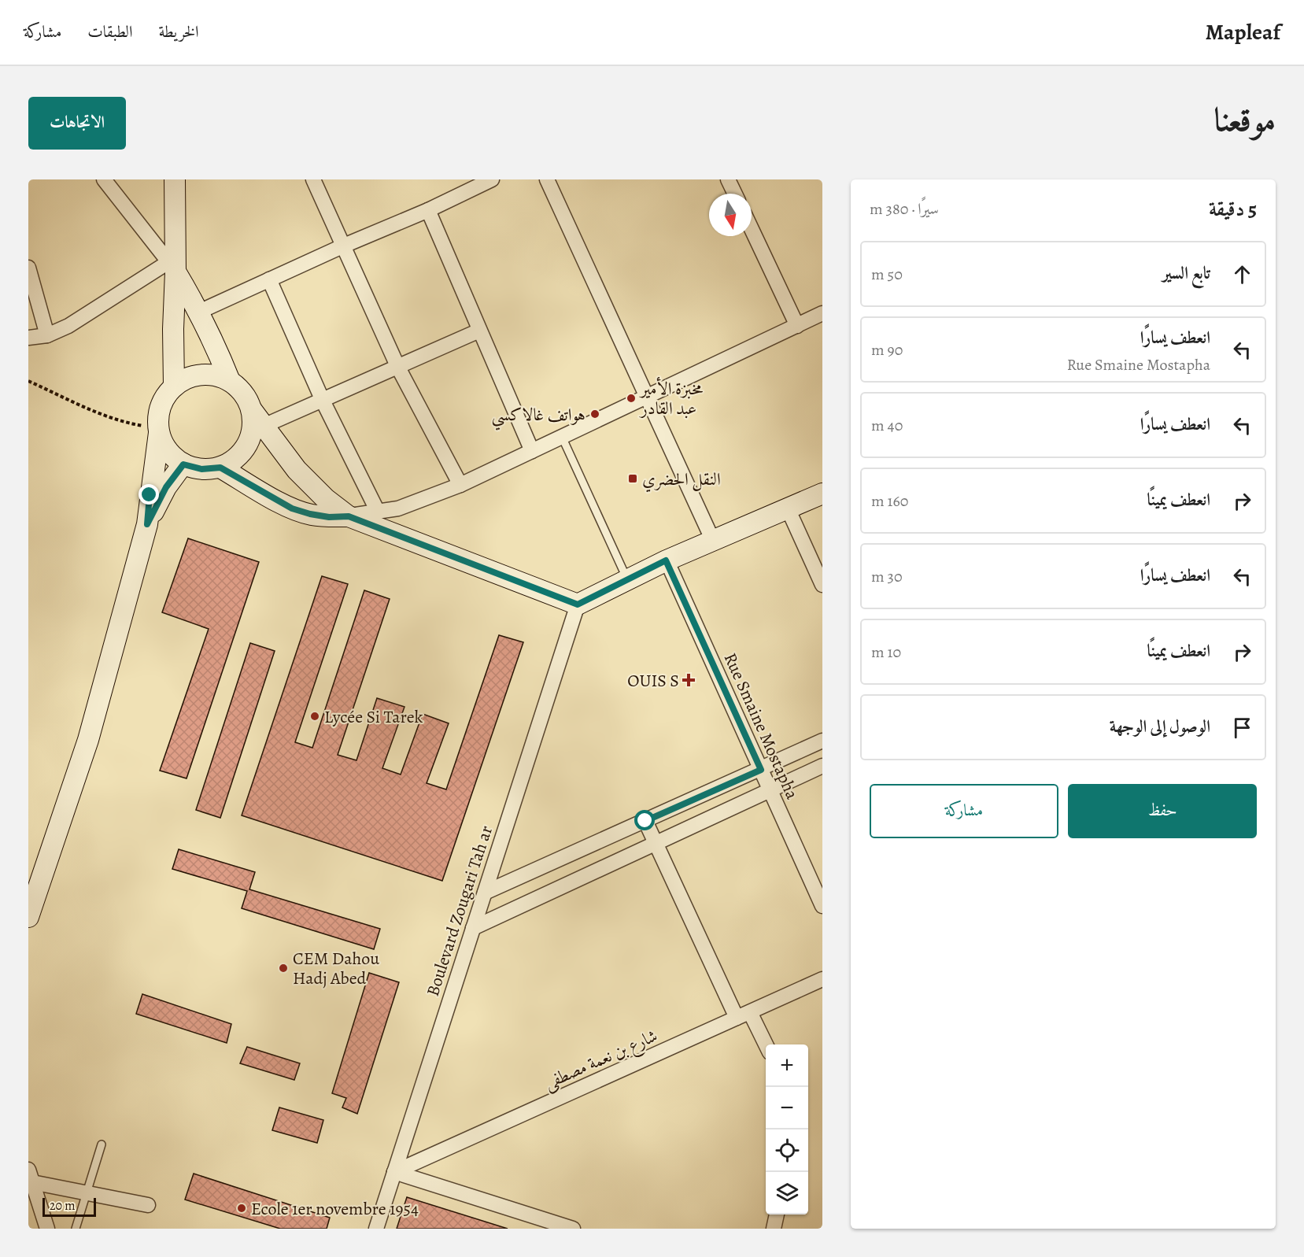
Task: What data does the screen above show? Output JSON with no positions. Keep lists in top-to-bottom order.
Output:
{
  "streets": {
    "street": ["Rue Smaine Mostapha", "Boulevard Zougari Tah ar", "شارع بن نعمة مصطفى"]
  },
  "crossings": [
    ["Boulevard Zougari Tah ar", "شارع بن نعمة مصطفى"]
  ],
  "places": {
    "other": [
      "مخبزة الأمير عبد القادر",
      "هواتف غالاكسي",
      "Lycée Si Tarek",
      "CEM Dahou Hadj Abed",
      "Ecole 1er novembre 1954"
    ],
    "transit": ["النقل الحضري"],
    "health": ["OUIS S"]
  },
  "scale_bar": "20 m",
  "north": "bottom",
  "page": {
    "header": "Mapleaf",
    "nav": ["الخريطة", "الطبقات", "مشاركة"],
    "title": "موقعنا",
    "buttons": [
      "الاتجاهات",
      ["حفظ", "مشاركة"]
    ],
    "heading": ["5 دقيقة", "سيرًا · 380 m"],
    "list": [
      ["تابع السير", "50 m"],
      ["انعطف يسارًا", "Rue Smaine Mostapha", "90 m"],
      ["انعطف يسارًا", "40 m"],
      ["انعطف يمينًا", "160 m"],
      ["انعطف يسارًا", "30 m"],
      ["انعطف يمينًا", "10 m"],
      "الوصول إلى الوجهة"
    ],
    "map_buttons": ["+", "−"],
    "scale": "20 m"
  }
}
